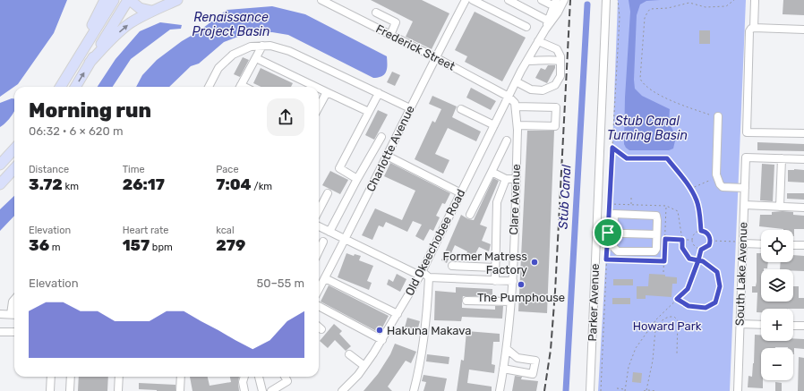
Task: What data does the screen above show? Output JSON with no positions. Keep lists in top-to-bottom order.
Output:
{
  "streets": {
    "street": [
      "Frederick Street",
      "Charlotte Avenue",
      "Clare Avenue",
      "Old Okeechobee Road",
      "South Lake Avenue",
      "Parker Avenue"
    ]
  },
  "crossings": [
    ["Frederick Street", "Charlotte Avenue"],
    ["Frederick Street", "Old Okeechobee Road"]
  ],
  "water": ["Renaissance Project Basin", "Stub Canal Turning Basin", "Stub Canal"],
  "parks": ["Howard Park"],
  "places": ["Former Matress Factory", "The Pumphouse", "Hakuna Makava"],
  "page": {
    "heading": ["Morning run", "06:32 · 6 × 620 m"],
    "stats": [
      ["Distance", "3.72 km"],
      ["Time", "26:17"],
      ["Pace", "7:04 /km"],
      ["Elevation", "36 m"],
      ["Heart rate", "157 bpm"],
      ["kcal", "279"]
    ],
    "map_buttons": ["+", "−"],
    "chart": ["Elevation", "50–55 m"]
  }
}
